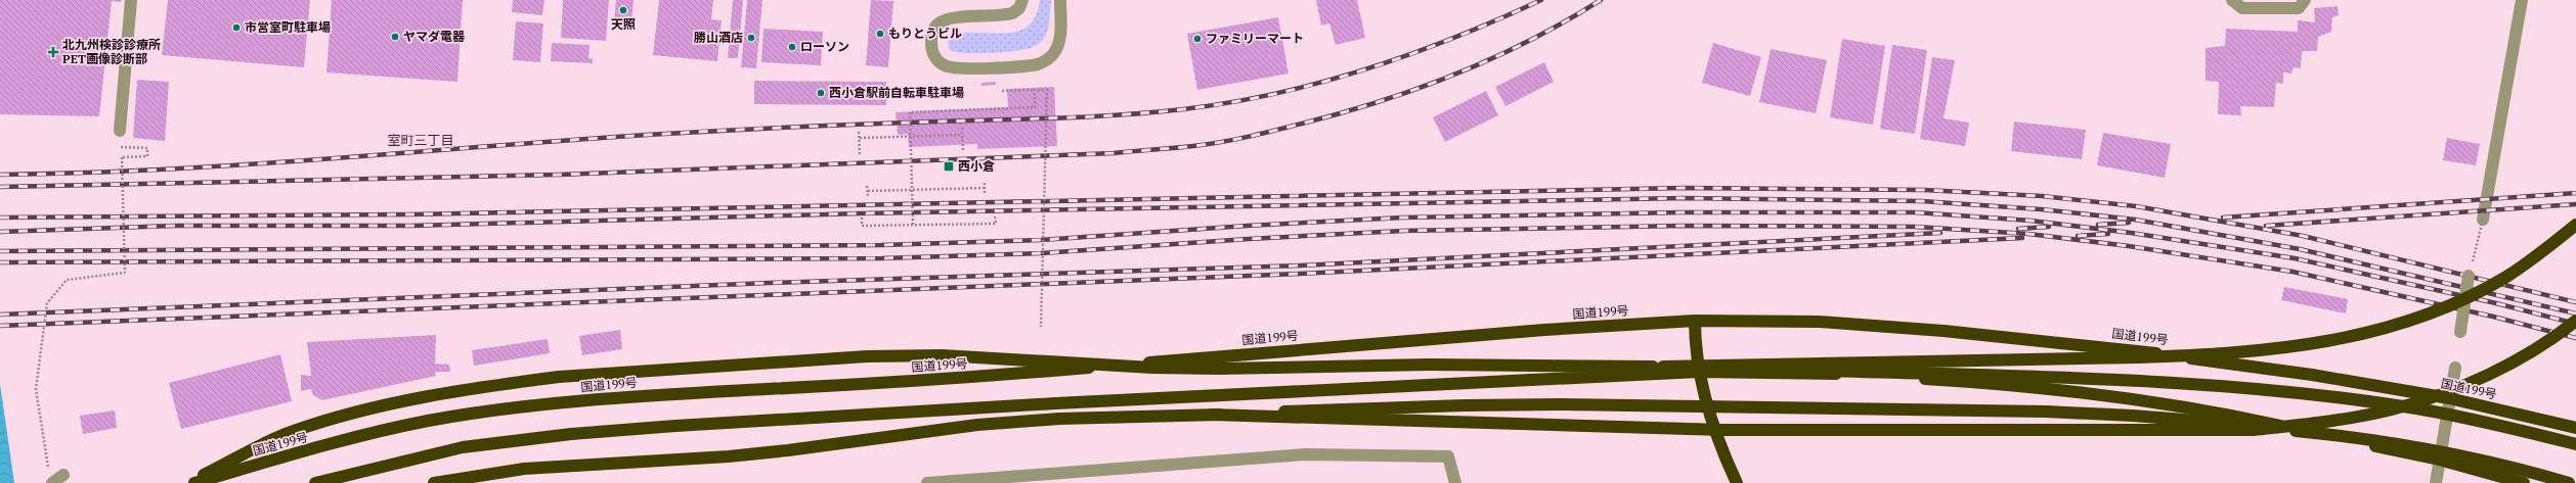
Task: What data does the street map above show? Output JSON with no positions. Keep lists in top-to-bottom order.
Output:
{
  "streets": {
    "highway": ["国道199号"]
  },
  "districts": ["室町三丁目"],
  "places": {
    "other": [
      "天照",
      "市営室町駐車場",
      "もりとうビル",
      "ヤマダ電器",
      "勝山酒店",
      "ファミリーマート",
      "ローソン",
      "西小倉駅前自転車駐車場"
    ],
    "health": ["北九州検診診療所 PET画像診断部"],
    "transit": ["西小倉"]
  }
}
